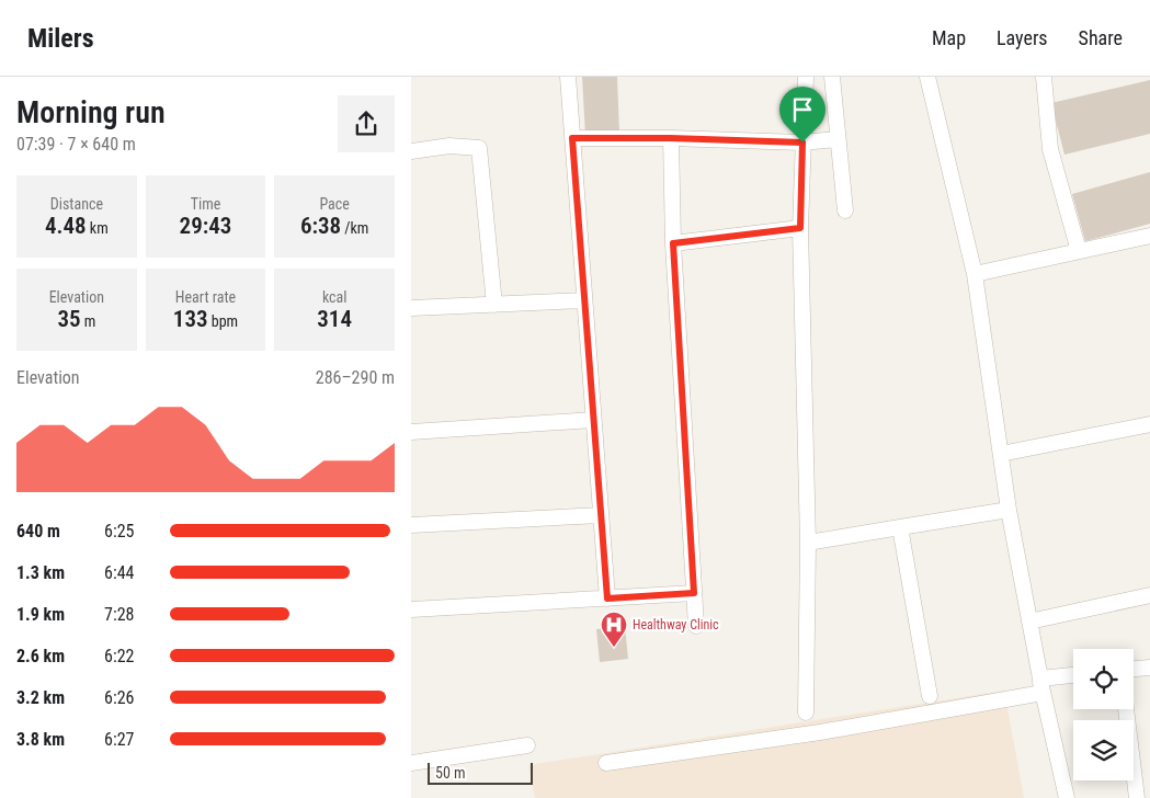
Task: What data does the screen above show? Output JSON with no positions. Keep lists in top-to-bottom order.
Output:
{
  "places": {
    "hospital": ["Healthway Clinic"]
  },
  "scale_bar": "50 m",
  "page": {
    "header": "Milers",
    "nav": ["Map", "Layers", "Share"],
    "heading": ["Morning run", "07:39 · 7 × 640 m"],
    "stats": [
      ["Distance", "4.48 km"],
      ["Time", "29:43"],
      ["Pace", "6:38 /km"],
      ["Elevation", "35 m"],
      ["Heart rate", "133 bpm"],
      ["kcal", "314"]
    ],
    "chart": ["Elevation", "286–290 m"],
    "list": [
      {
        "name": "640 m",
        "note": "6:25"
      },
      {
        "name": "1.3 km",
        "note": "6:44"
      },
      {
        "name": "1.9 km",
        "note": "7:28"
      },
      {
        "name": "2.6 km",
        "note": "6:22"
      },
      {
        "name": "3.2 km",
        "note": "6:26"
      },
      {
        "name": "3.8 km",
        "note": "6:27"
      }
    ],
    "scale": "50 m"
  }
}
